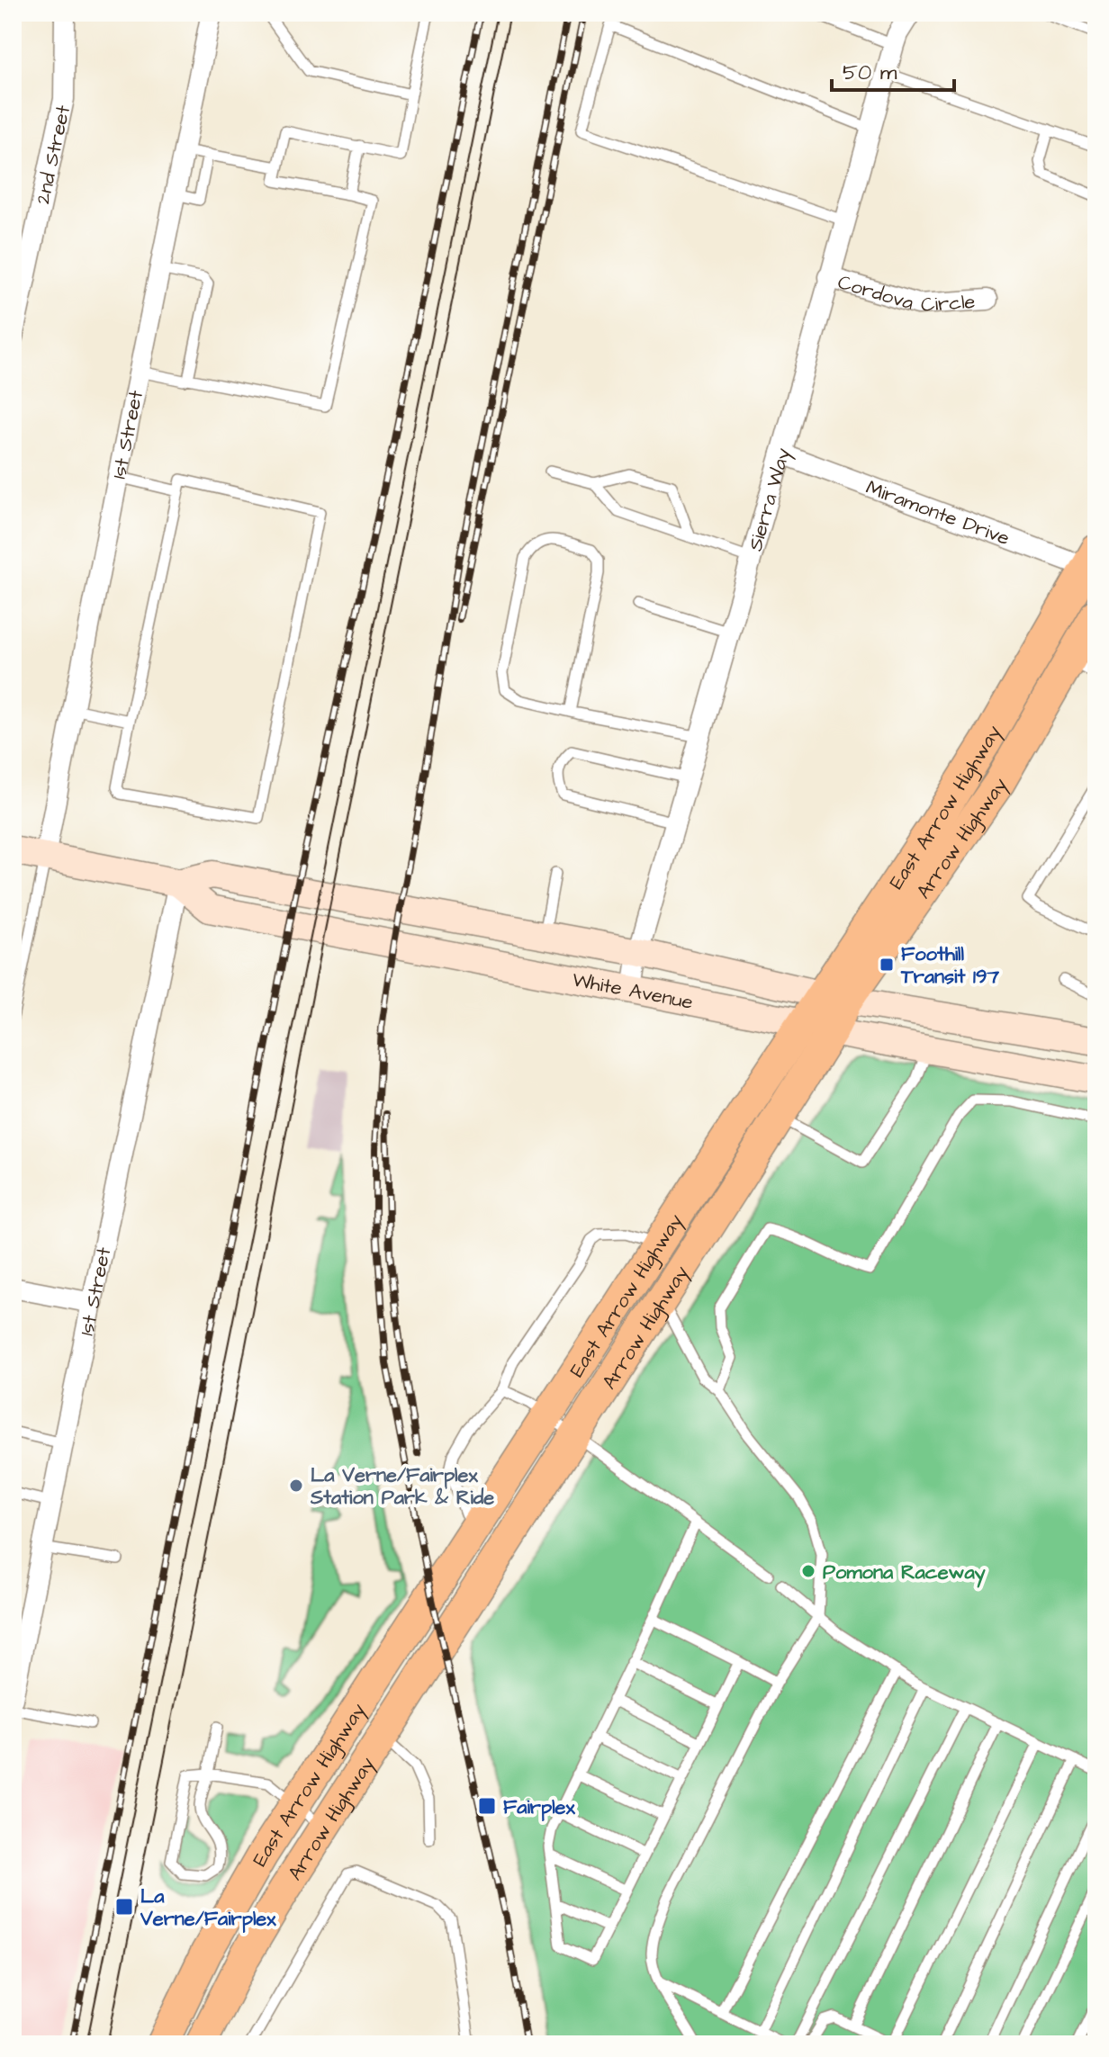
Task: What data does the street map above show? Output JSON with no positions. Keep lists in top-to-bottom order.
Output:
{
  "streets": {
    "main road": ["East Arrow Highway", "Arrow Highway", "White Avenue"],
    "street": [
      "2nd Street",
      "Cordova Circle",
      "1st Street",
      "Sierra Way",
      "Miramonte Drive"
    ]
  },
  "crossings": [
    ["Cordova Circle", "Sierra Way"],
    ["1st Street", "White Avenue"],
    ["Sierra Way", "Miramonte Drive"],
    ["Sierra Way", "White Avenue"],
    ["Miramonte Drive", "East Arrow Highway"],
    ["East Arrow Highway", "Arrow Highway"],
    ["East Arrow Highway", "White Avenue"],
    ["Arrow Highway", "White Avenue"]
  ],
  "places": {
    "transit": ["Foothill Transit 197", "Fairplex", "La Verne/Fairplex"],
    "other": ["La Verne/Fairplex Station Park & Ride", "Pomona Raceway"]
  },
  "scale_bar": "50 m"
}
